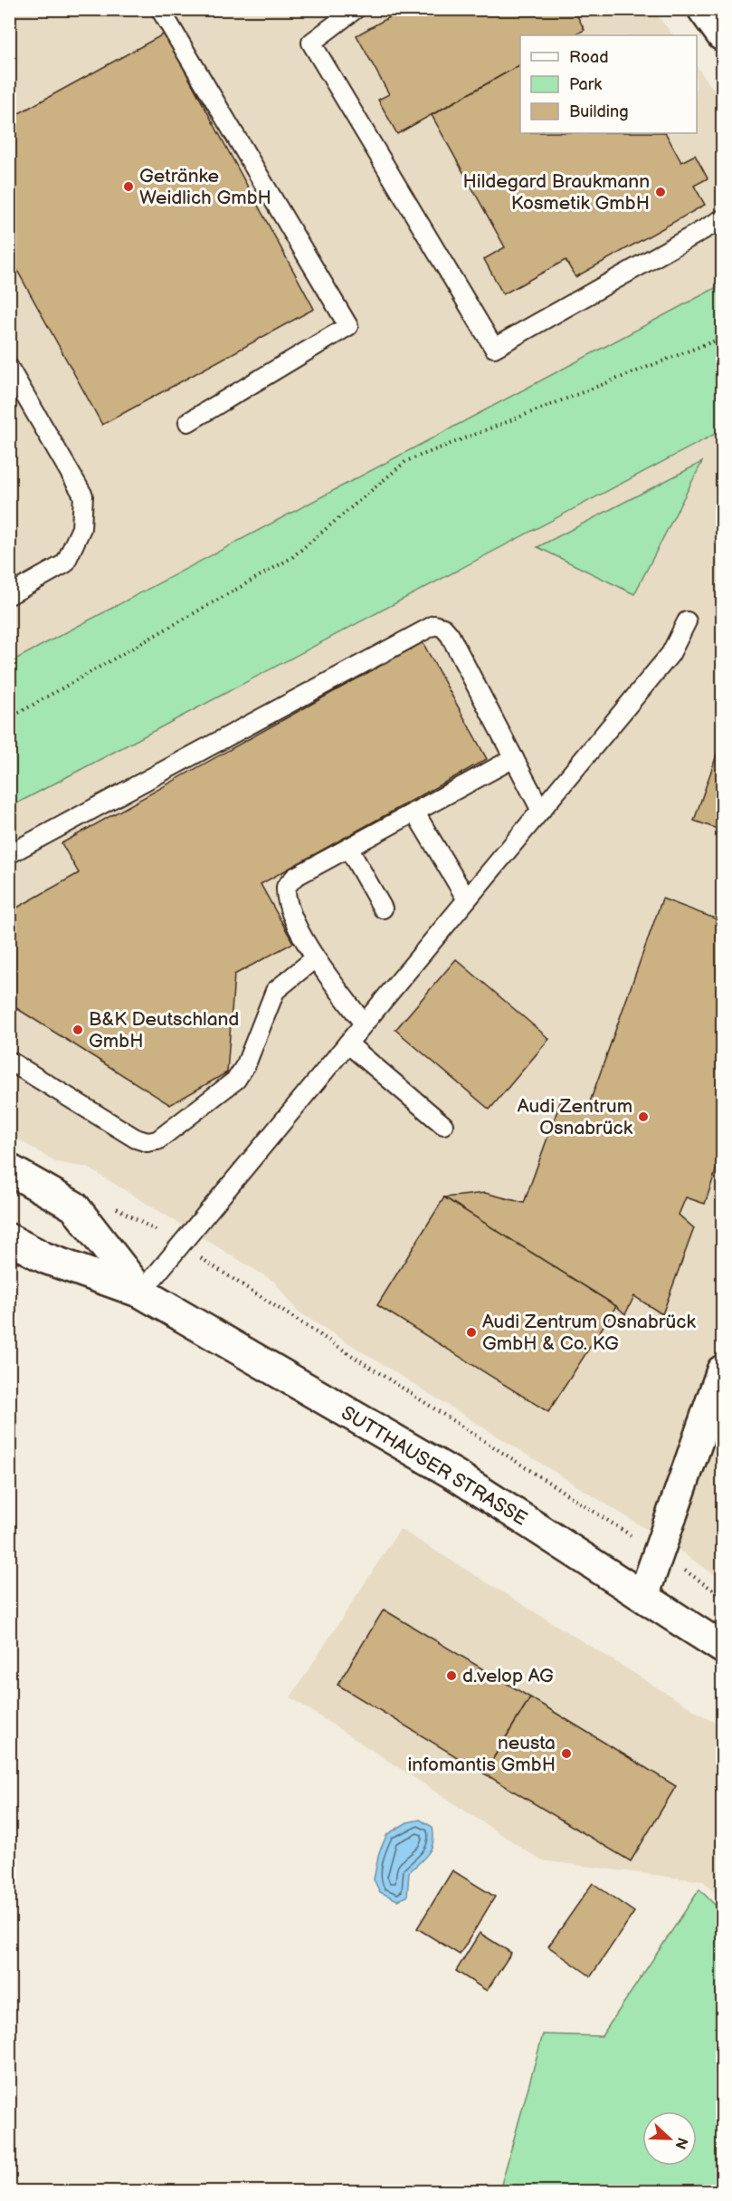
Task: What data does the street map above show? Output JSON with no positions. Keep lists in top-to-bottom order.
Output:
{
  "streets": {
    "street": ["SUTTHAUSER STRASSE"]
  },
  "places": [
    "Getränke Weidlich GmbH",
    "Hildegard Braukmann Kosmetik GmbH",
    "B&K Deutschland GmbH",
    "Audi Zentrum Osnabrück",
    "Audi Zentrum Osnabrück GmbH & Co. KG",
    "d.velop AG",
    "neusta infomantis GmbH"
  ],
  "legend": ["Road", "Park", "Building"],
  "north": "right"
}
